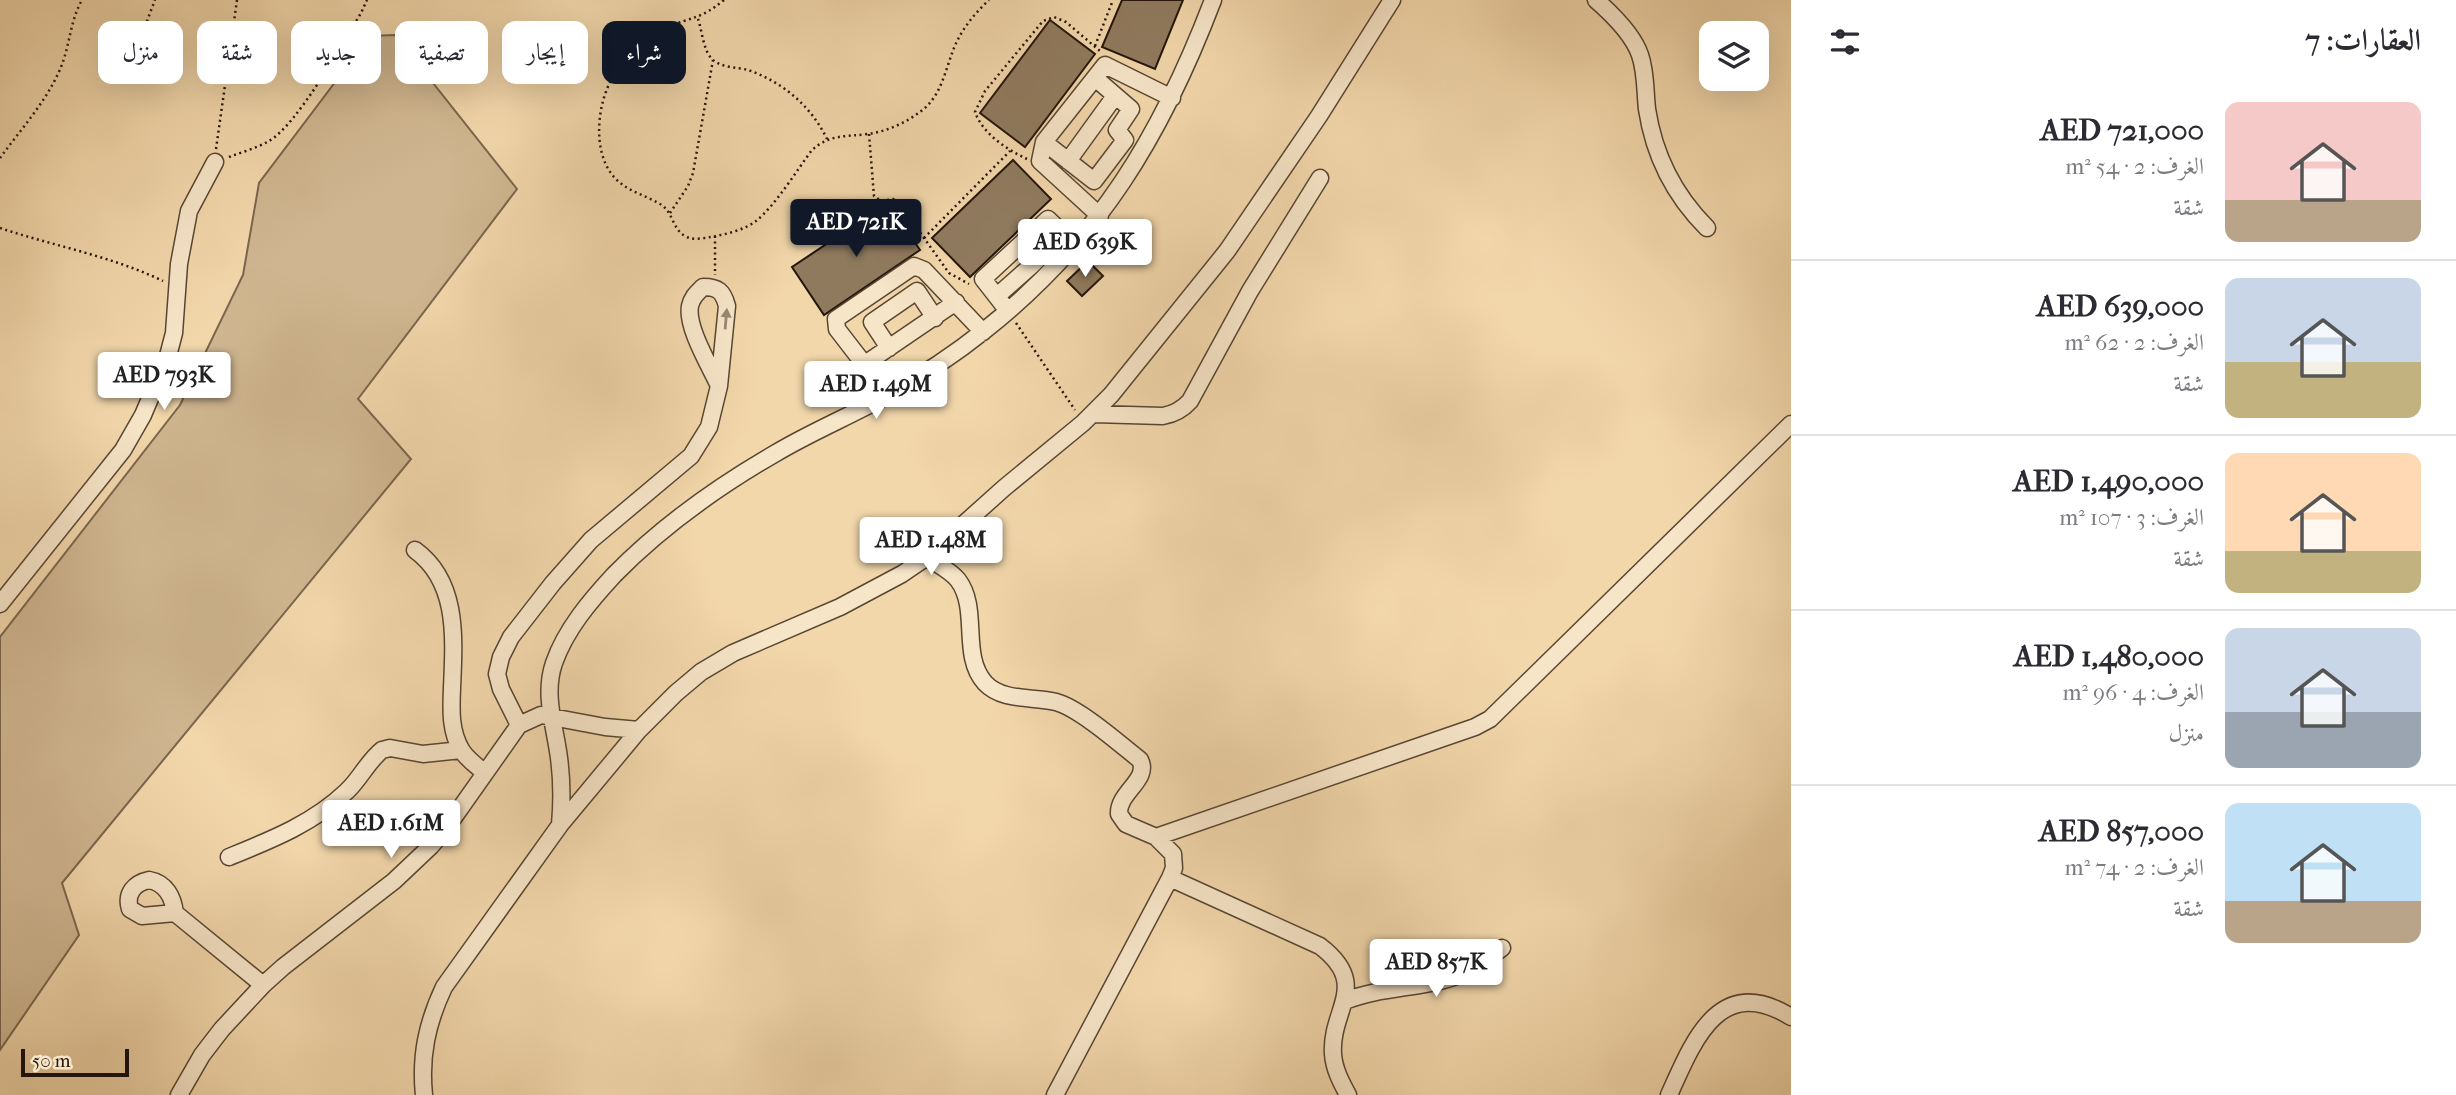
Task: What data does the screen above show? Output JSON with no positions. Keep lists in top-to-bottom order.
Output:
{
  "scale_bar": "50 m",
  "page": {
    "heading": "العقارات: 7",
    "chip": [
      "شراء",
      "إيجار",
      "تصفية",
      "جديد",
      "شقة",
      "منزل"
    ],
    "list": [
      {
        "name": "AED 721,000",
        "note": "الغرف: 2 · 54 m² · شقة"
      },
      {
        "name": "AED 639,000",
        "note": "الغرف: 2 · 62 m² · شقة"
      },
      {
        "name": "AED 1,490,000",
        "note": "الغرف: 3 · 107 m² · شقة"
      },
      {
        "name": "AED 1,480,000",
        "note": "الغرف: 4 · 96 m² · منزل"
      },
      {
        "name": "AED 857,000",
        "note": "الغرف: 2 · 74 m² · شقة"
      }
    ],
    "price": [
      "AED 721K",
      "AED 639K",
      "AED 793K",
      "AED 1.49M",
      "AED 1.48M",
      "AED 1.61M",
      "AED 857K"
    ],
    "scale": "50 m"
  }
}
